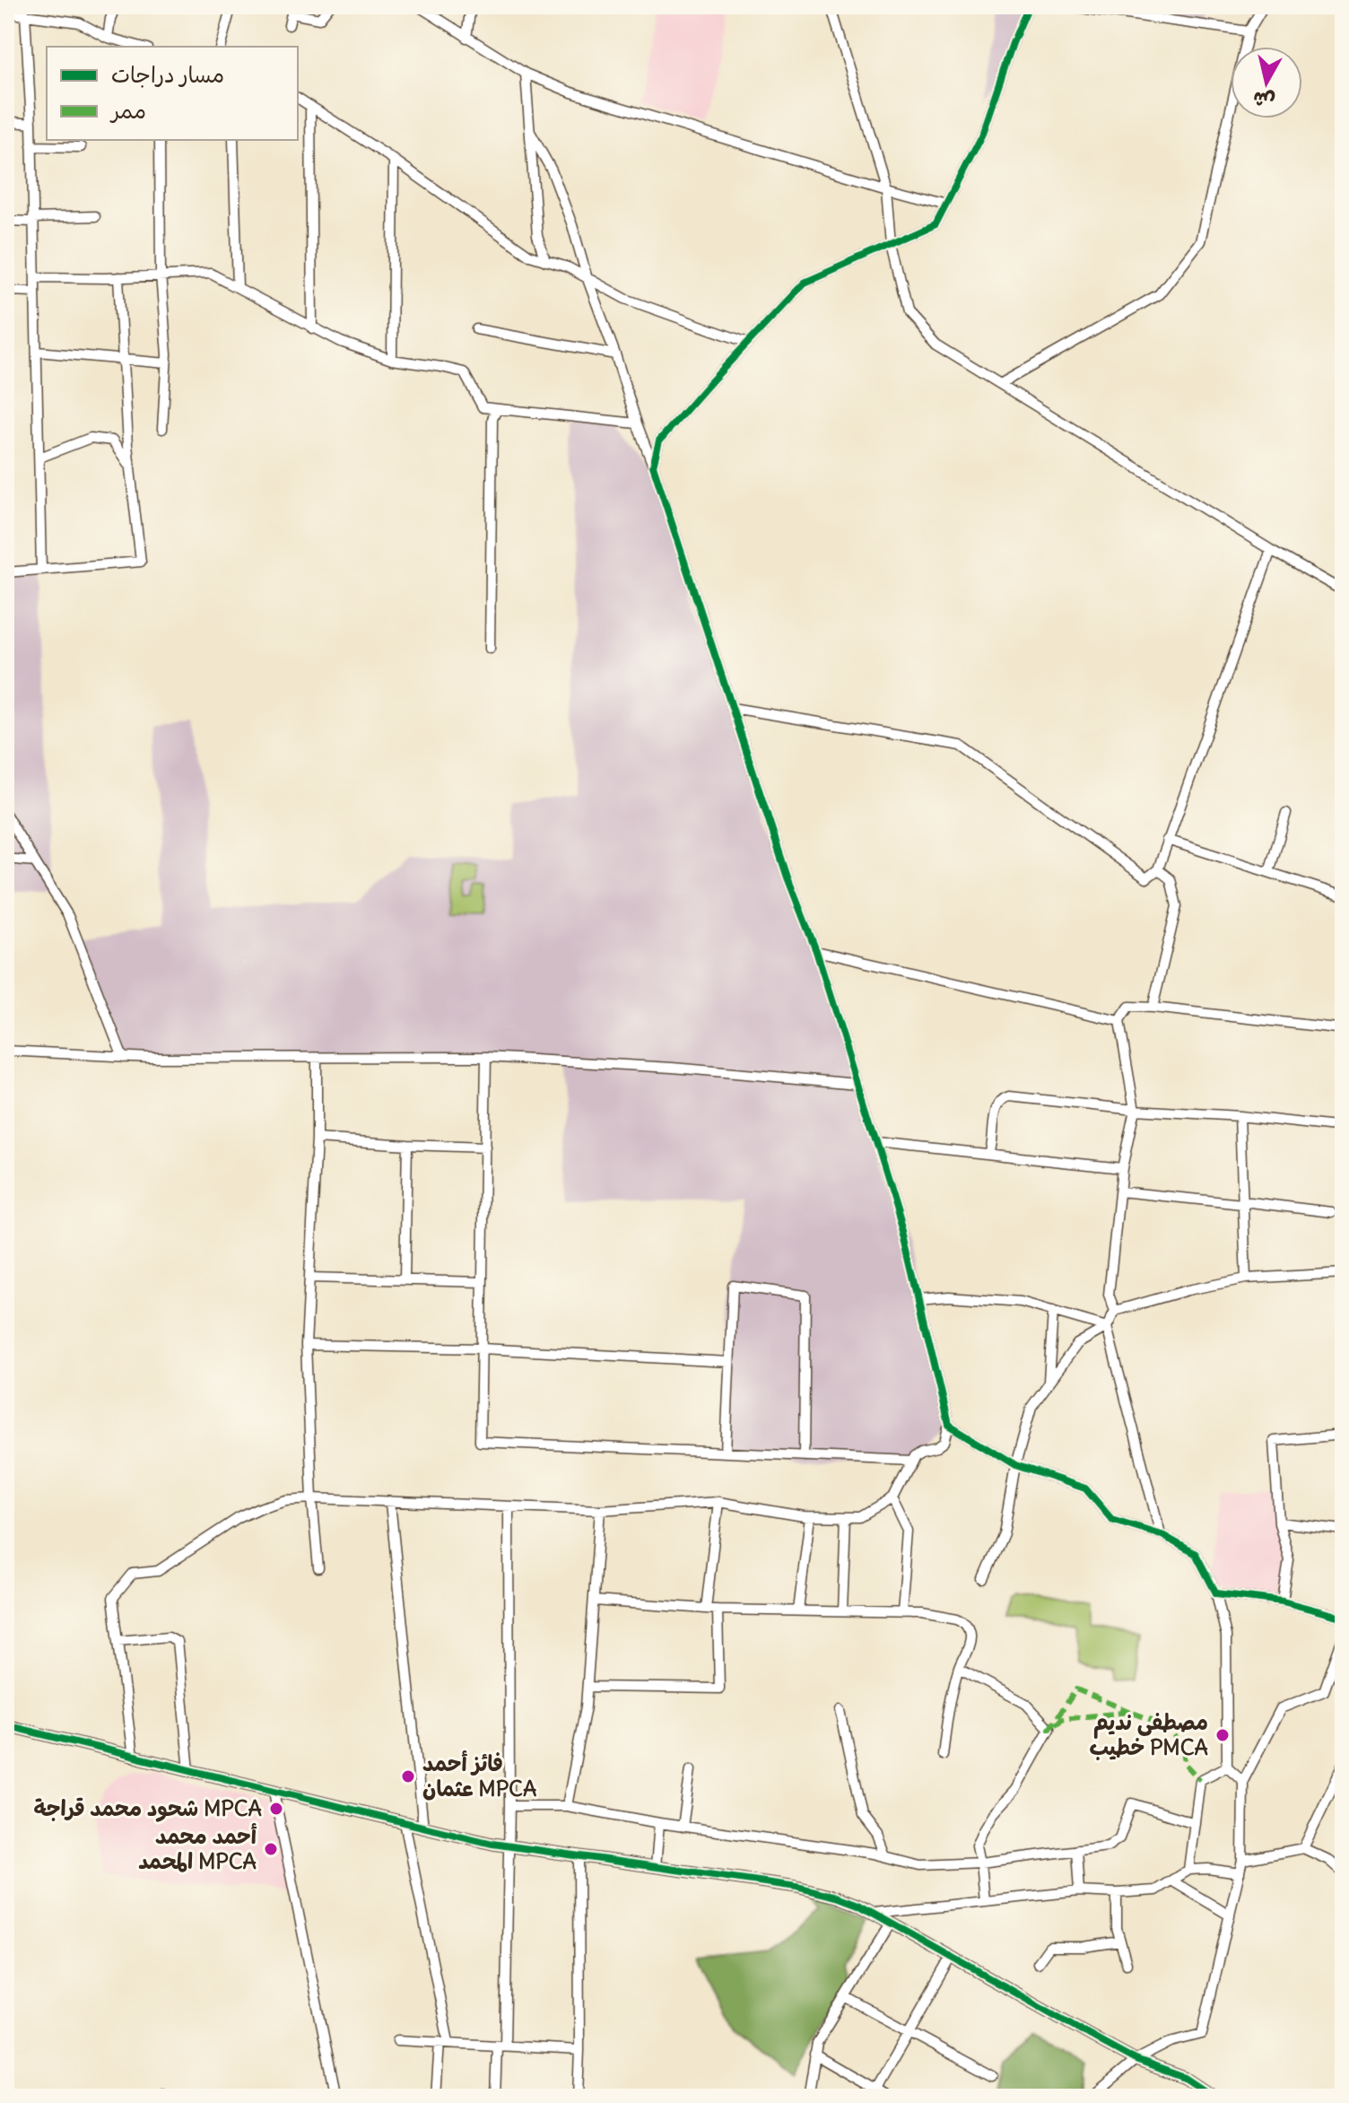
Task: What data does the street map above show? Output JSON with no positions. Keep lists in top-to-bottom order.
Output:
{
  "places": [
    "مصطفى نديم خطيب PMCA",
    "فائز أحمد عثمان MPCA",
    "شحود محمد قراجة MPCA",
    "أحمد محمد المحمد MPCA"
  ],
  "legend": ["مسار دراجات", "ممر"],
  "north": "bottom"
}
